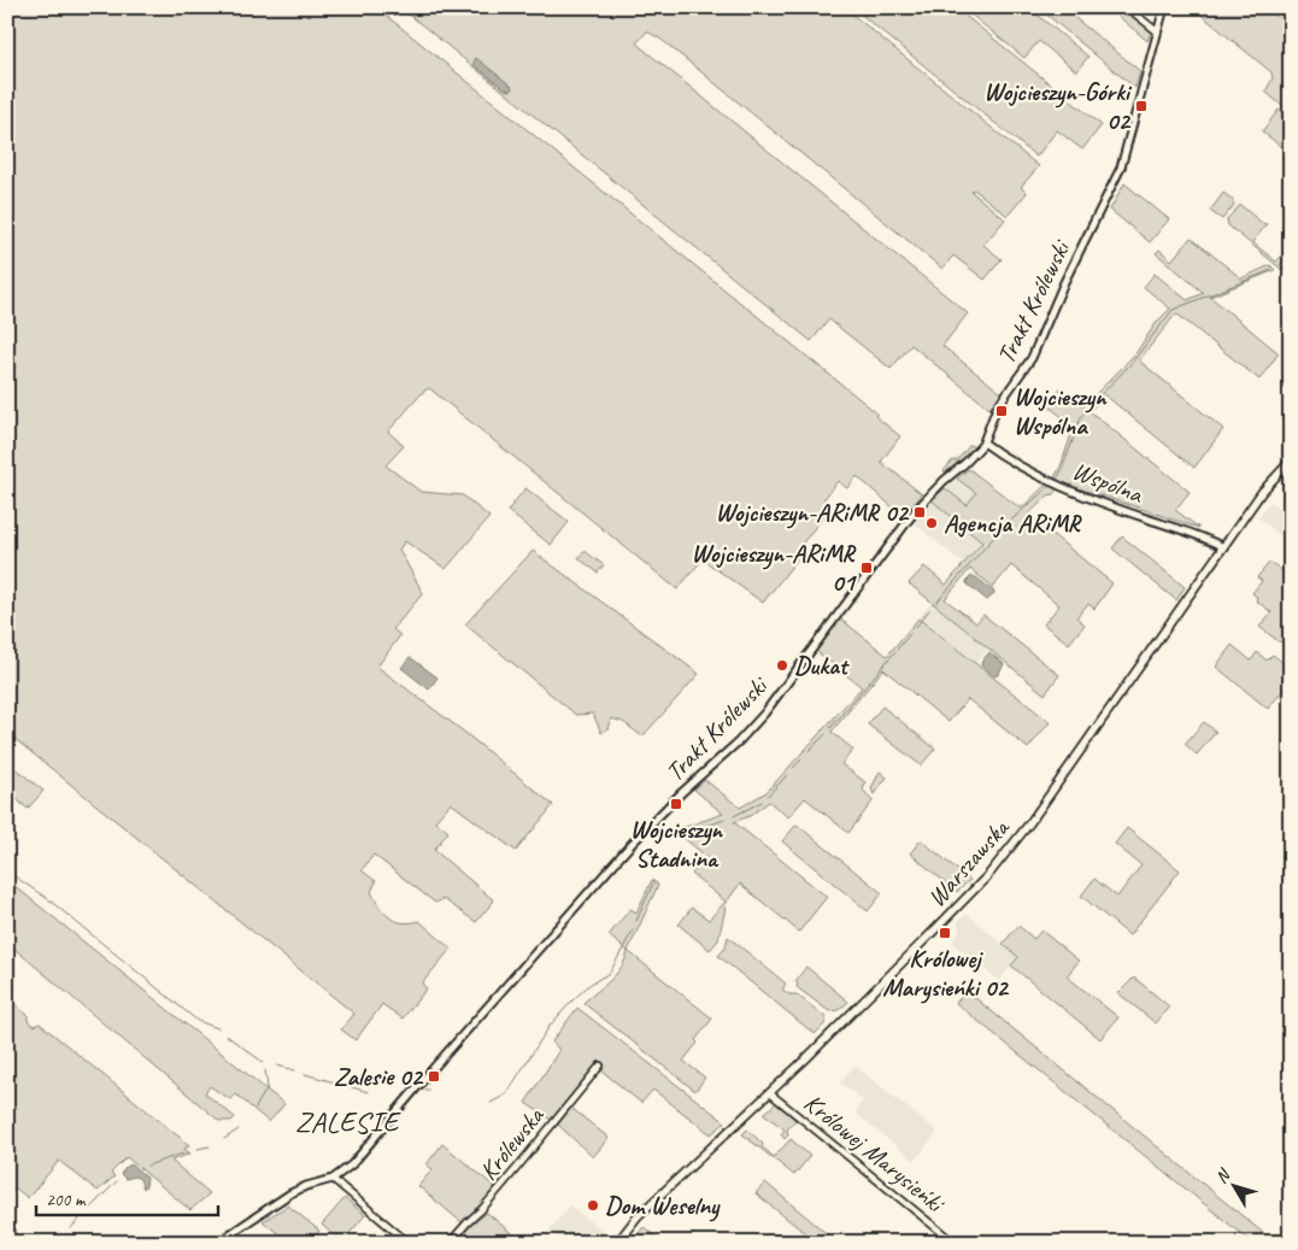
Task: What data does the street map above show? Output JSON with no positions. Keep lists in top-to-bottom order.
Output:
{
  "streets": {
    "main road": ["Warszawska"],
    "street": [
      "Trakt Królewski",
      "Wspólna",
      "Królewska",
      "Królowej Marysieńki"
    ]
  },
  "crossings": [
    ["Trakt Królewski", "Wspólna"],
    ["Wspólna", "Warszawska"],
    ["Warszawska", "Królowej Marysieńki"]
  ],
  "districts": ["ZALESIE"],
  "places": {
    "transit": [
      "Wojcieszyn-Górki 02",
      "Wojcieszyn Wspólna",
      "Wojcieszyn-ARiMR 02",
      "Wojcieszyn-ARiMR 01",
      "Wojcieszyn Stadnina",
      "Królowej Marysieńki 02",
      "Zalesie 02"
    ],
    "other": ["Agencja ARiMR", "Dukat", "Dom Weselny"]
  },
  "scale_bar": "200 m",
  "north": "top left"
}
